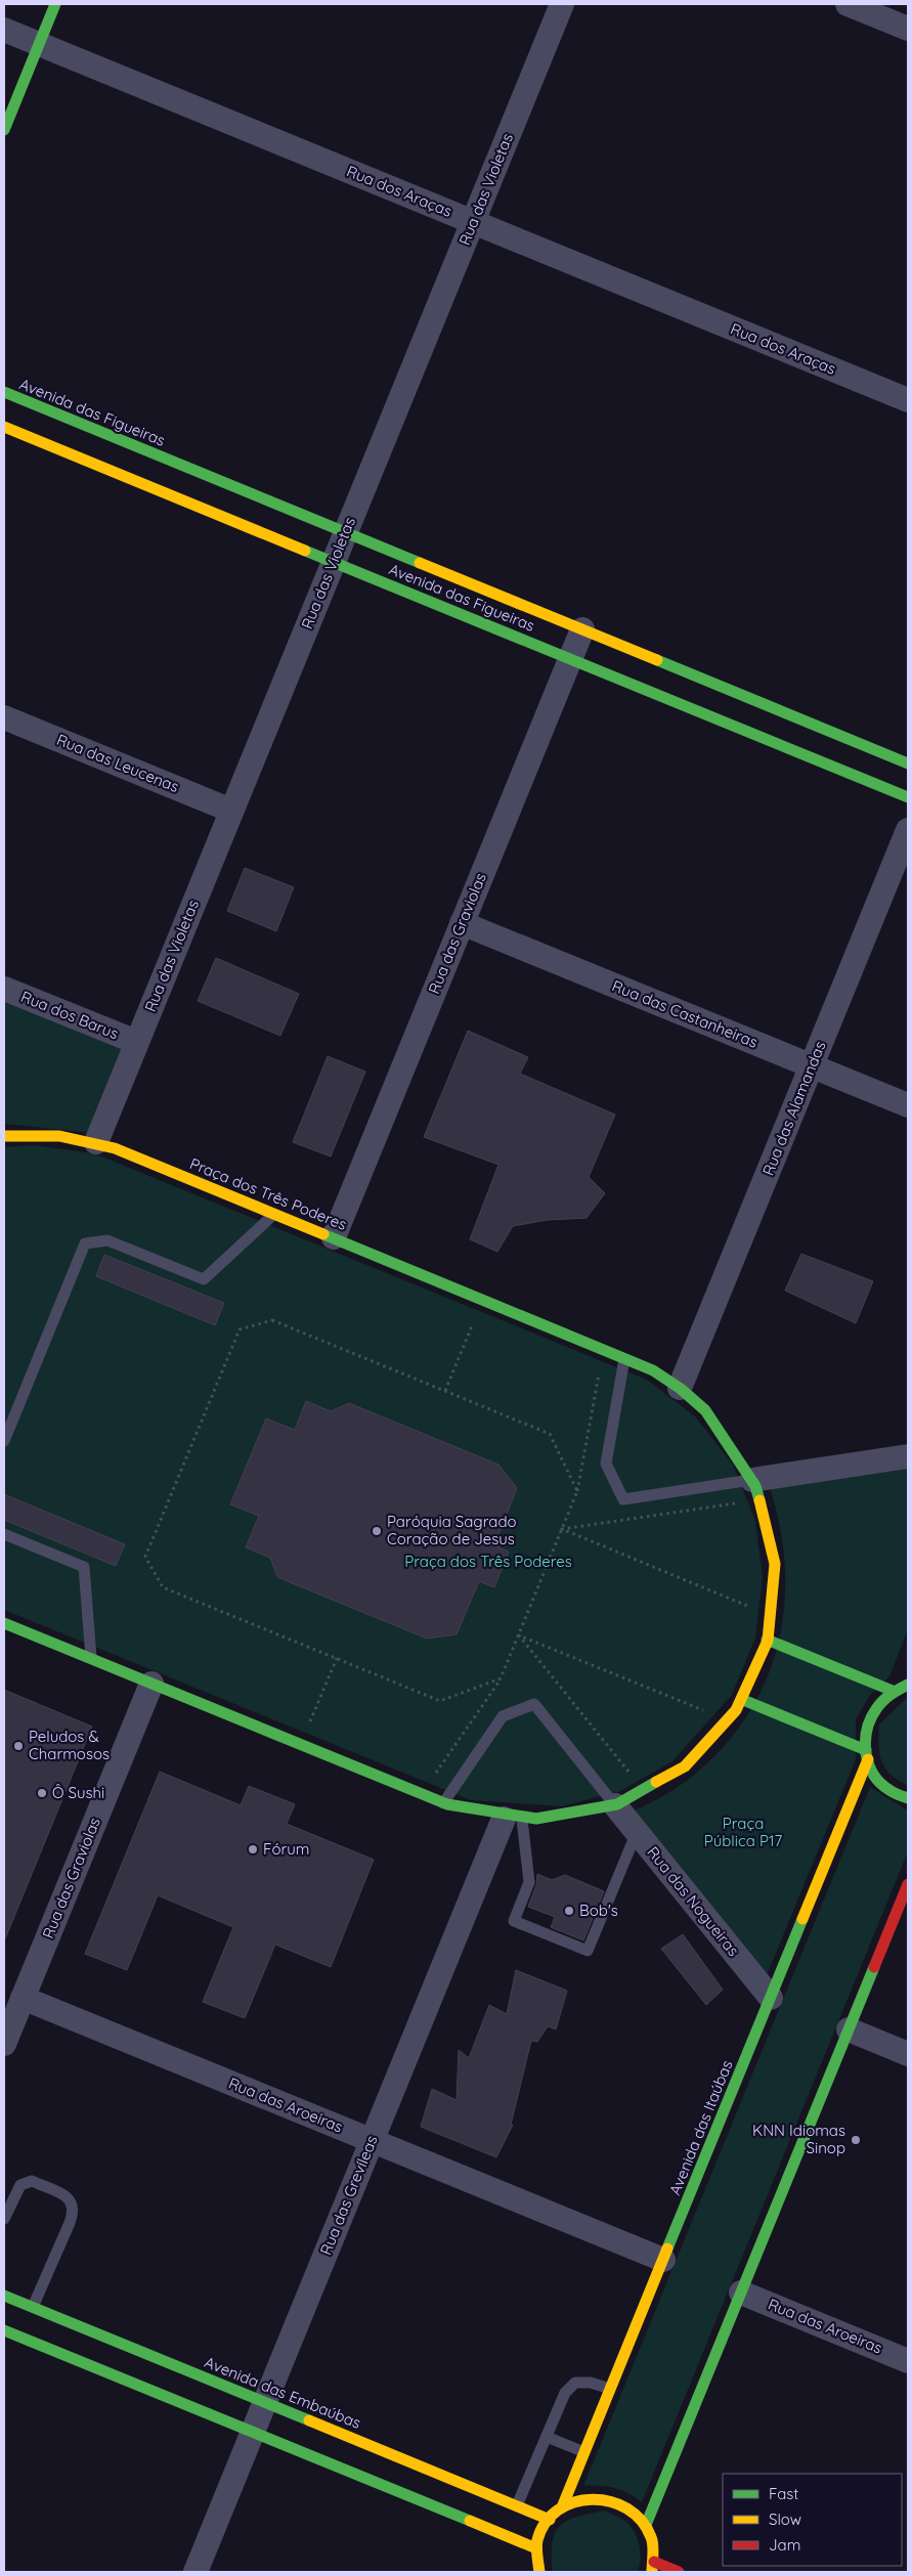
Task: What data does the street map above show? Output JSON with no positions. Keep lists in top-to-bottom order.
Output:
{
  "streets": {
    "street": [
      "Rua das Violetas",
      "Rua dos Araças",
      "Avenida das Figueiras",
      "Rua das Leucenas",
      "Rua das Graviolas",
      "Rua das Castanheiras",
      "Rua dos Barus",
      "Rua das Alamandas",
      "Praça dos Três Poderes",
      "Rua das Nogueiras",
      "Rua das Aroeiras",
      "Avenida das Itaúbas",
      "Rua das Grevíleas",
      "Avenida das Embaúbas"
    ]
  },
  "crossings": [
    ["Rua das Violetas", "Rua dos Araças"],
    ["Rua das Violetas", "Avenida das Figueiras"],
    ["Rua das Violetas", "Rua das Leucenas"],
    ["Rua das Violetas", "Rua dos Barus"],
    ["Rua das Violetas", "Praça dos Três Poderes"],
    ["Avenida das Figueiras", "Rua das Graviolas"],
    ["Rua das Graviolas", "Rua das Castanheiras"],
    ["Rua das Graviolas", "Praça dos Três Poderes"],
    ["Rua das Graviolas", "Rua das Aroeiras"],
    ["Rua das Castanheiras", "Rua das Alamandas"],
    ["Rua das Alamandas", "Praça dos Três Poderes"],
    ["Praça dos Três Poderes", "Rua das Nogueiras"],
    ["Praça dos Três Poderes", "Rua das Grevíleas"],
    ["Rua das Nogueiras", "Avenida das Itaúbas"],
    ["Rua das Aroeiras", "Avenida das Itaúbas"],
    ["Rua das Aroeiras", "Rua das Grevíleas"],
    ["Rua das Grevíleas", "Avenida das Embaúbas"]
  ],
  "parks": ["Praça dos Três Poderes", "Praça Pública P17"],
  "places": [
    "Paróquia Sagrado Coração de Jesus",
    "Peludos & Charmosos",
    "Ô Sushi",
    "Fórum",
    "Bob's",
    "KNN Idiomas Sinop"
  ],
  "legend": ["Fast", "Slow", "Jam"]
}
